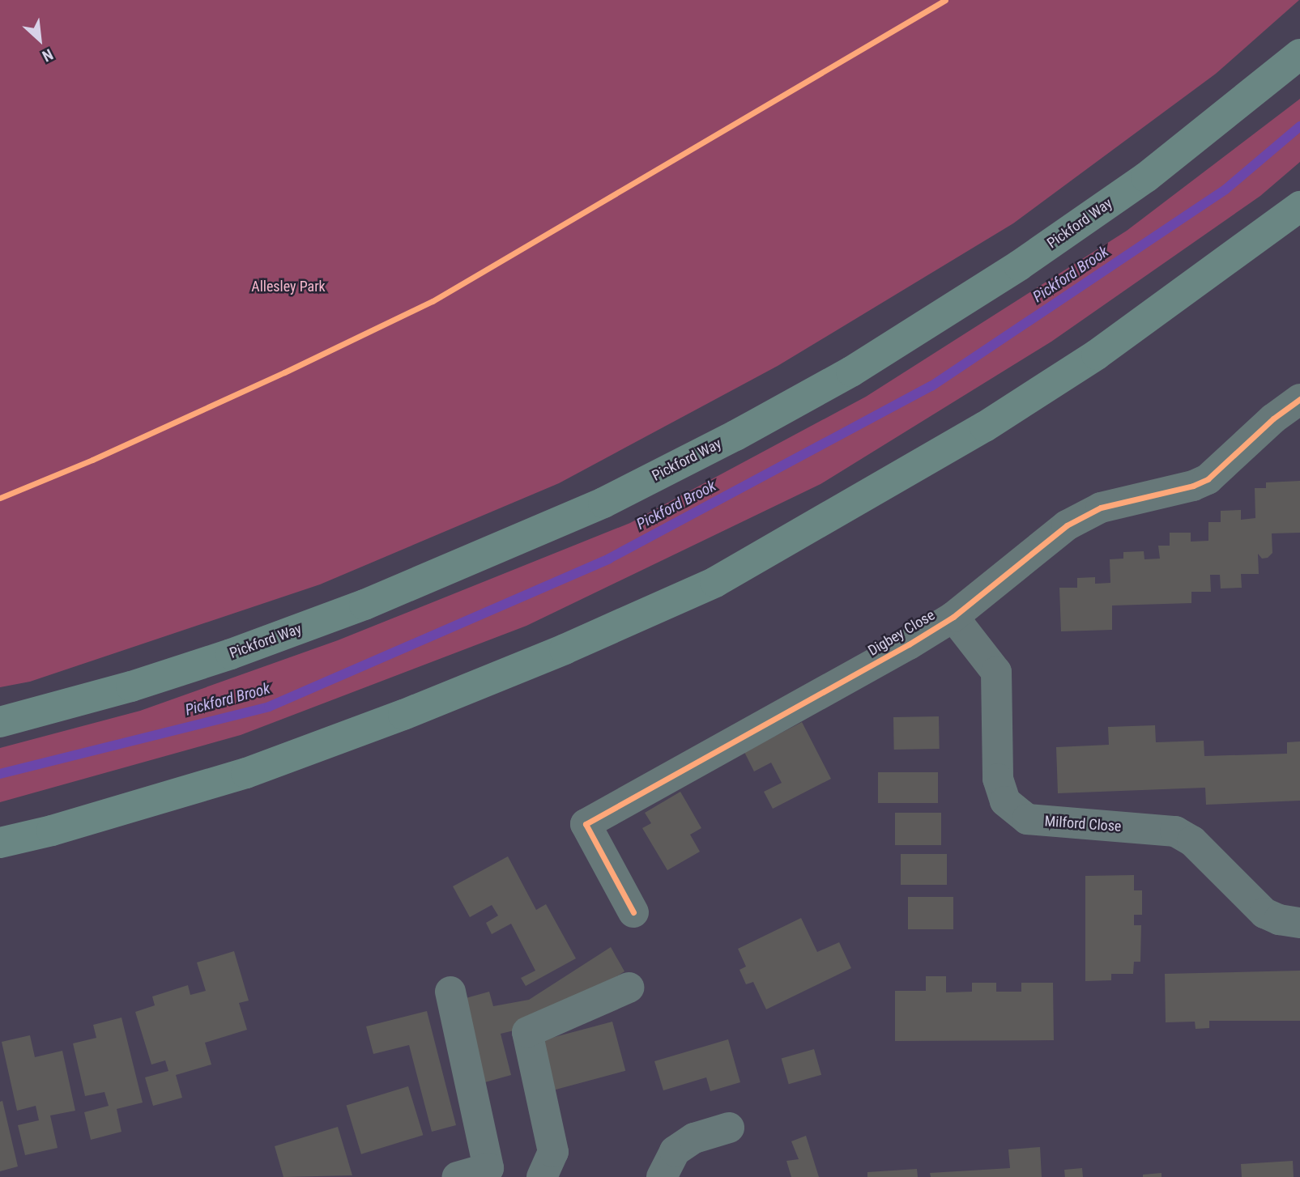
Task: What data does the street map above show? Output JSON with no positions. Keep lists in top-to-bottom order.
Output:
{
  "streets": {
    "highway": ["Pickford Way"],
    "street": ["Digbey Close", "Milford Close"]
  },
  "crossings": [
    ["Digbey Close", "Milford Close"]
  ],
  "water": ["Pickford Brook"],
  "parks": ["Allesley Park"],
  "north": "bottom right"
}
